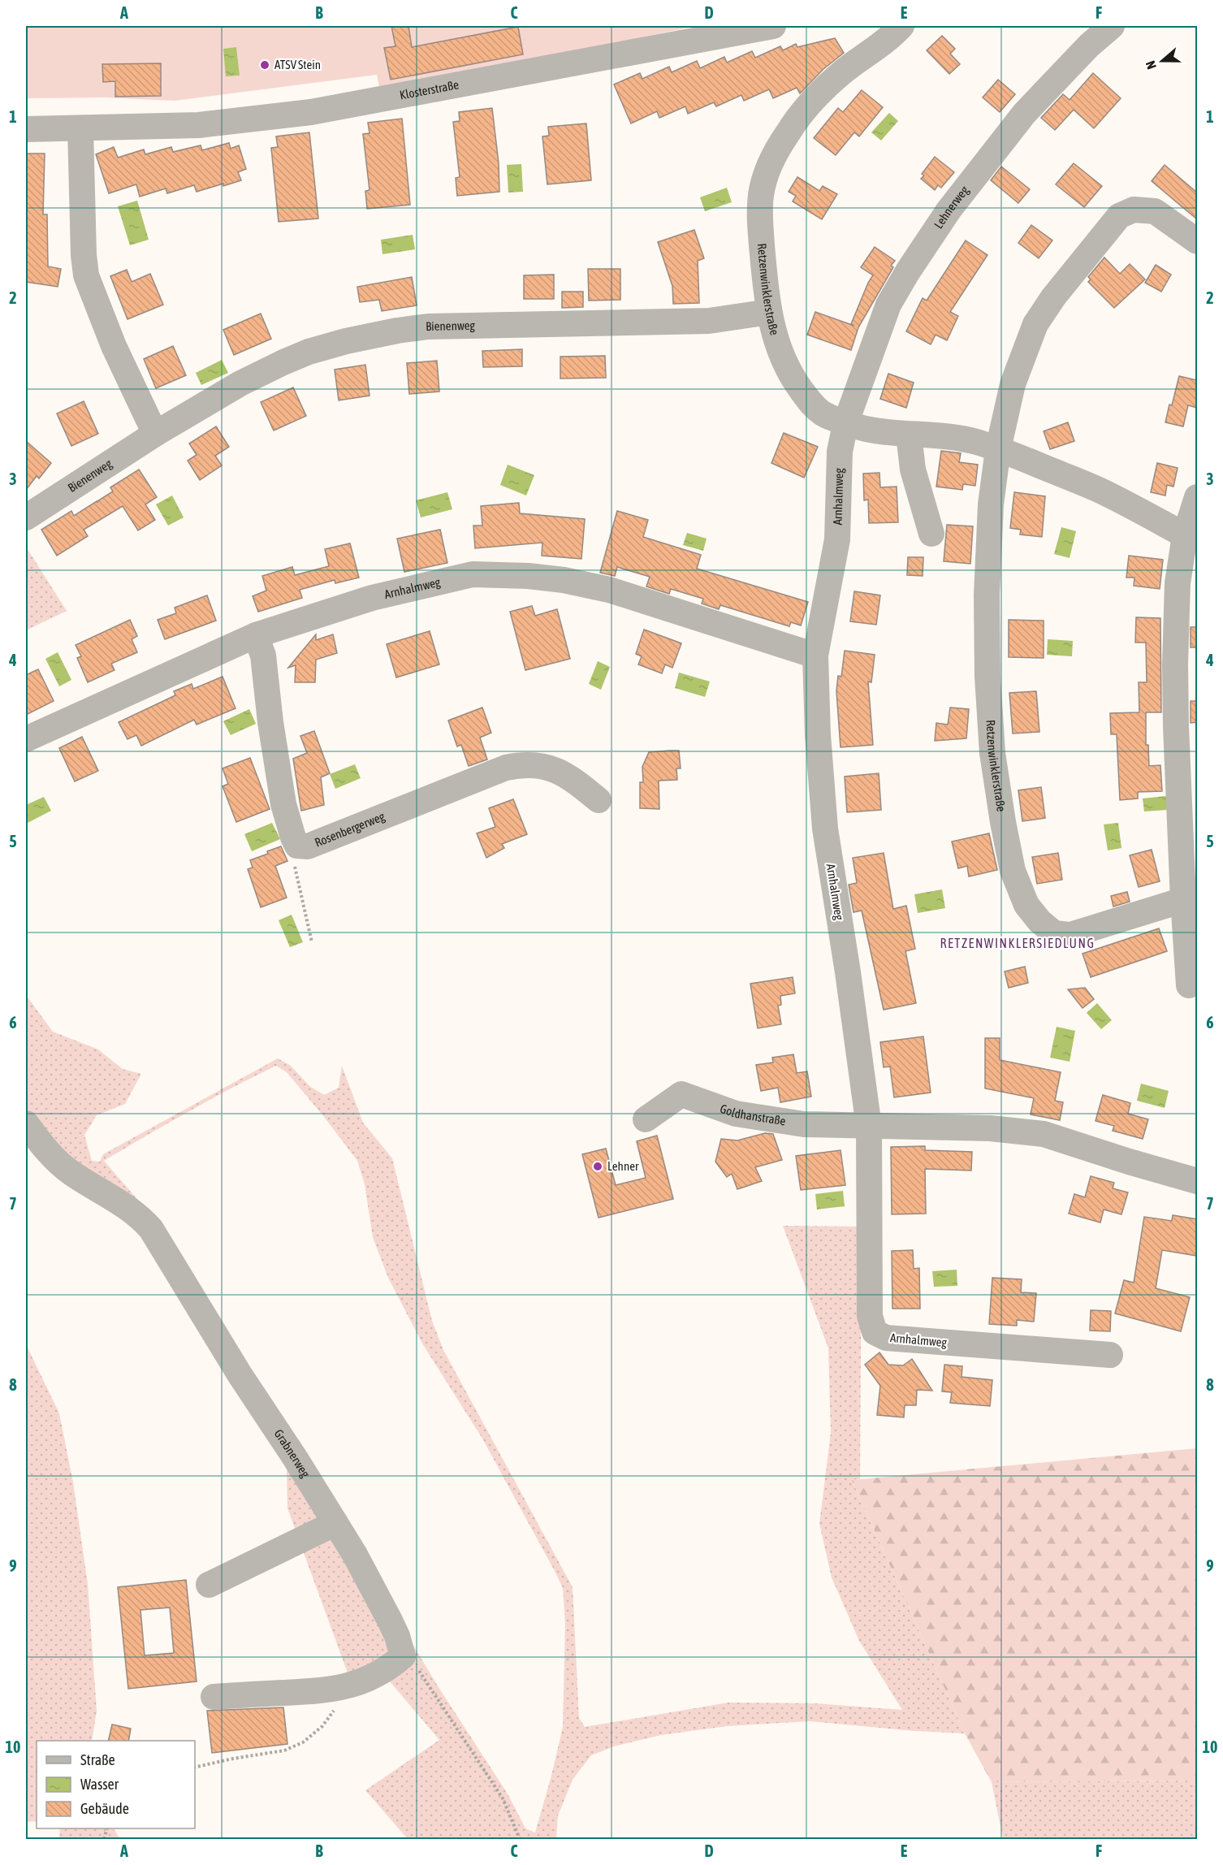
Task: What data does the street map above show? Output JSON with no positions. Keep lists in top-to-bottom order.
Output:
{
  "streets": {
    "street": [
      "Klosterstraße",
      "Lehnerweg",
      "Retzenwinklerstraße",
      "Bienenweg",
      "Arnhalmweg",
      "Rosenbergerweg",
      "Goldhanstraße",
      "Grabnerweg"
    ]
  },
  "crossings": [
    ["Lehnerweg", "Retzenwinklerstraße"],
    ["Lehnerweg", "Arnhalmweg"],
    ["Retzenwinklerstraße", "Bienenweg"],
    ["Retzenwinklerstraße", "Arnhalmweg"],
    ["Arnhalmweg", "Rosenbergerweg"],
    ["Arnhalmweg", "Goldhanstraße"]
  ],
  "districts": ["RETZENWINKLERSIEDLUNG"],
  "places": ["ATSV Stein", "Lehner"],
  "legend": ["Straße", "Wasser", "Gebäude"],
  "north": "left",
  "grid": {
    "columns": [
      "A",
      "B",
      "C",
      "D",
      "E",
      "F"
    ],
    "rows": [
      "1",
      "2",
      "3",
      "4",
      "5",
      "6",
      "7",
      "8",
      "9",
      "10"
    ]
  }
}
